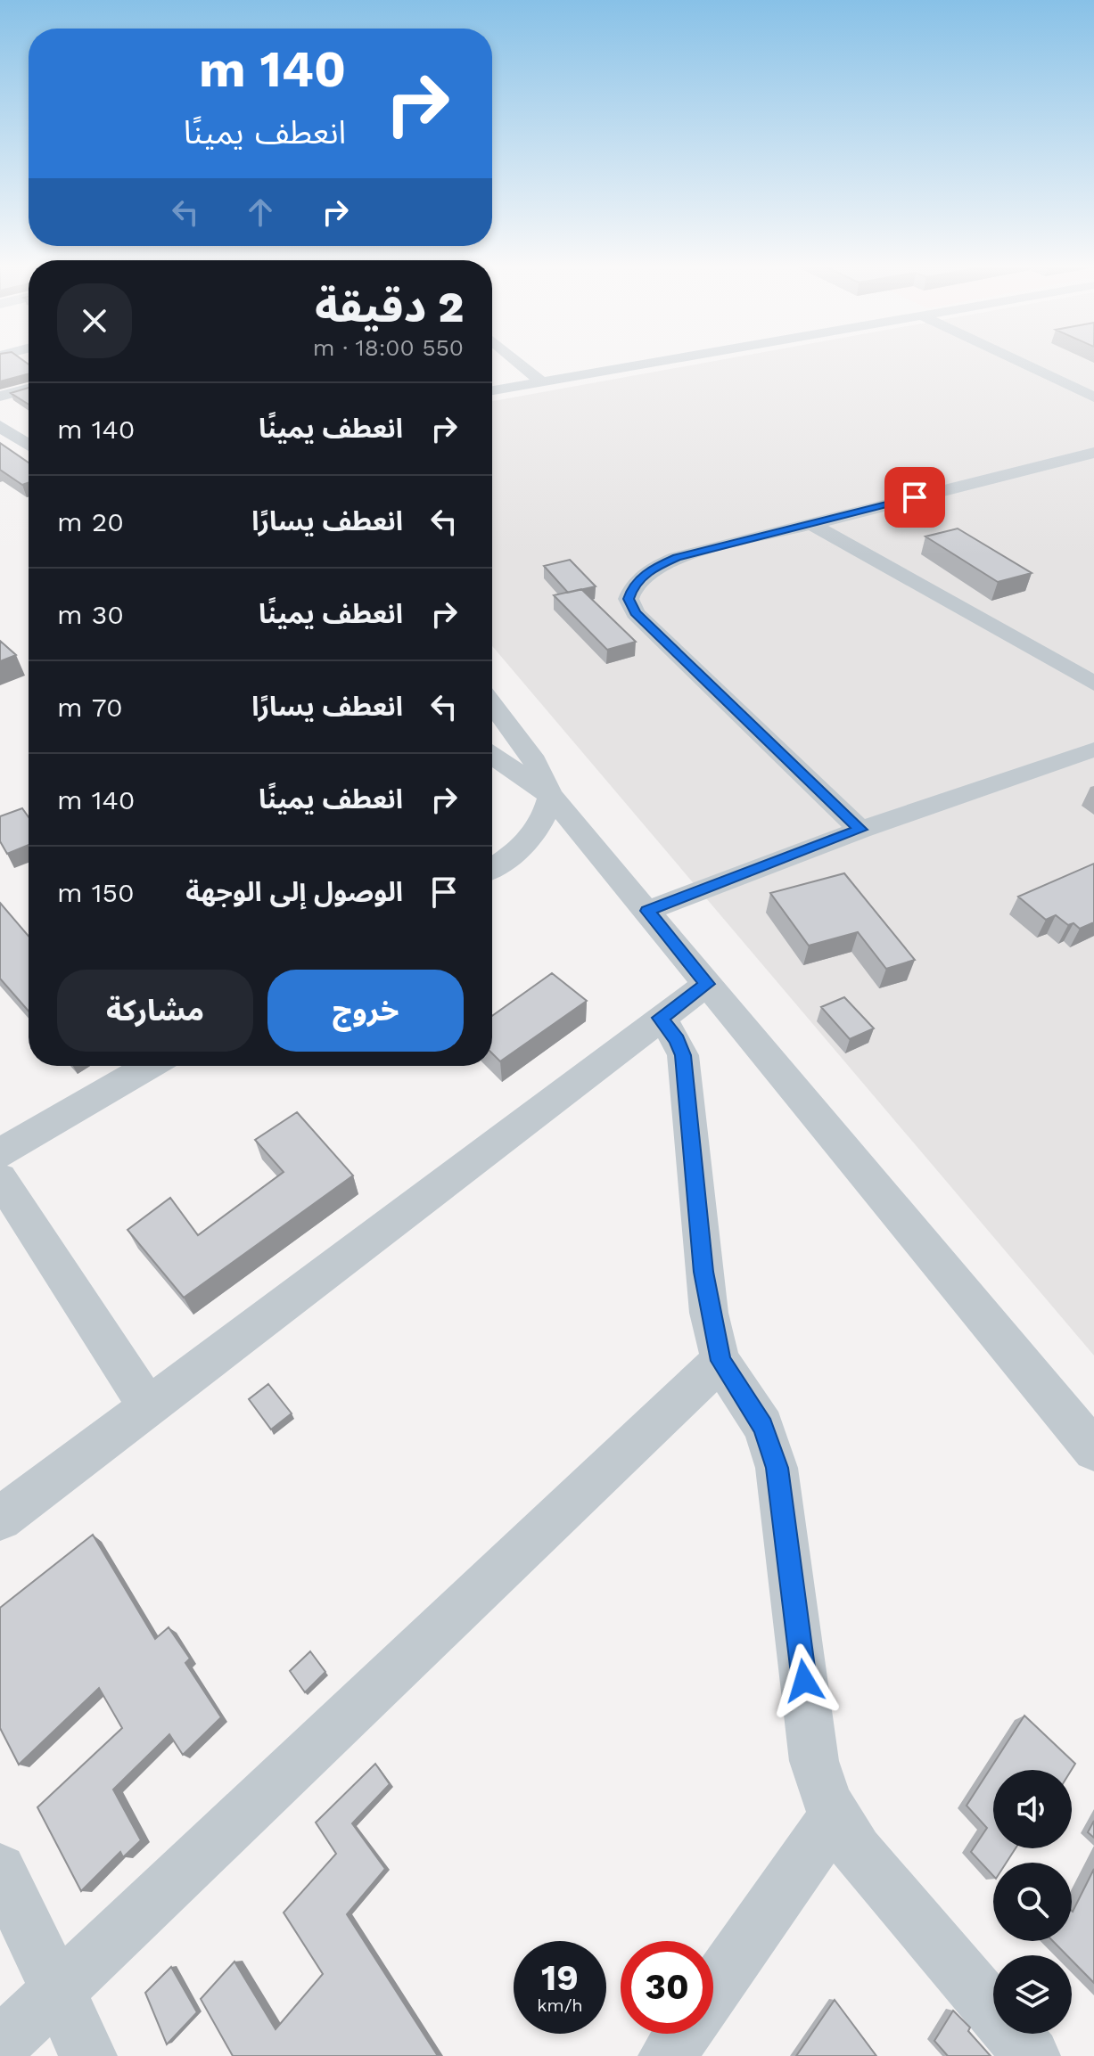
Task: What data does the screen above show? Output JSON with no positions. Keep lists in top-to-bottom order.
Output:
{
  "page": {
    "turn": ["140 m", "انعطف يمينًا"],
    "heading": ["2 دقيقة", "550 m · 18:00"],
    "list": [
      {
        "name": "انعطف يمينًا",
        "value": "140 m"
      },
      {
        "name": "انعطف يسارًا",
        "value": "20 m"
      },
      {
        "name": "انعطف يمينًا",
        "value": "30 m"
      },
      {
        "name": "انعطف يسارًا",
        "value": "70 m"
      },
      {
        "name": "انعطف يمينًا",
        "value": "140 m"
      },
      {
        "name": "الوصول إلى الوجهة",
        "value": "150 m"
      }
    ],
    "buttons": ["خروج", "مشاركة"],
    "speed": "19 km/h",
    "limit": "30"
  }
}
